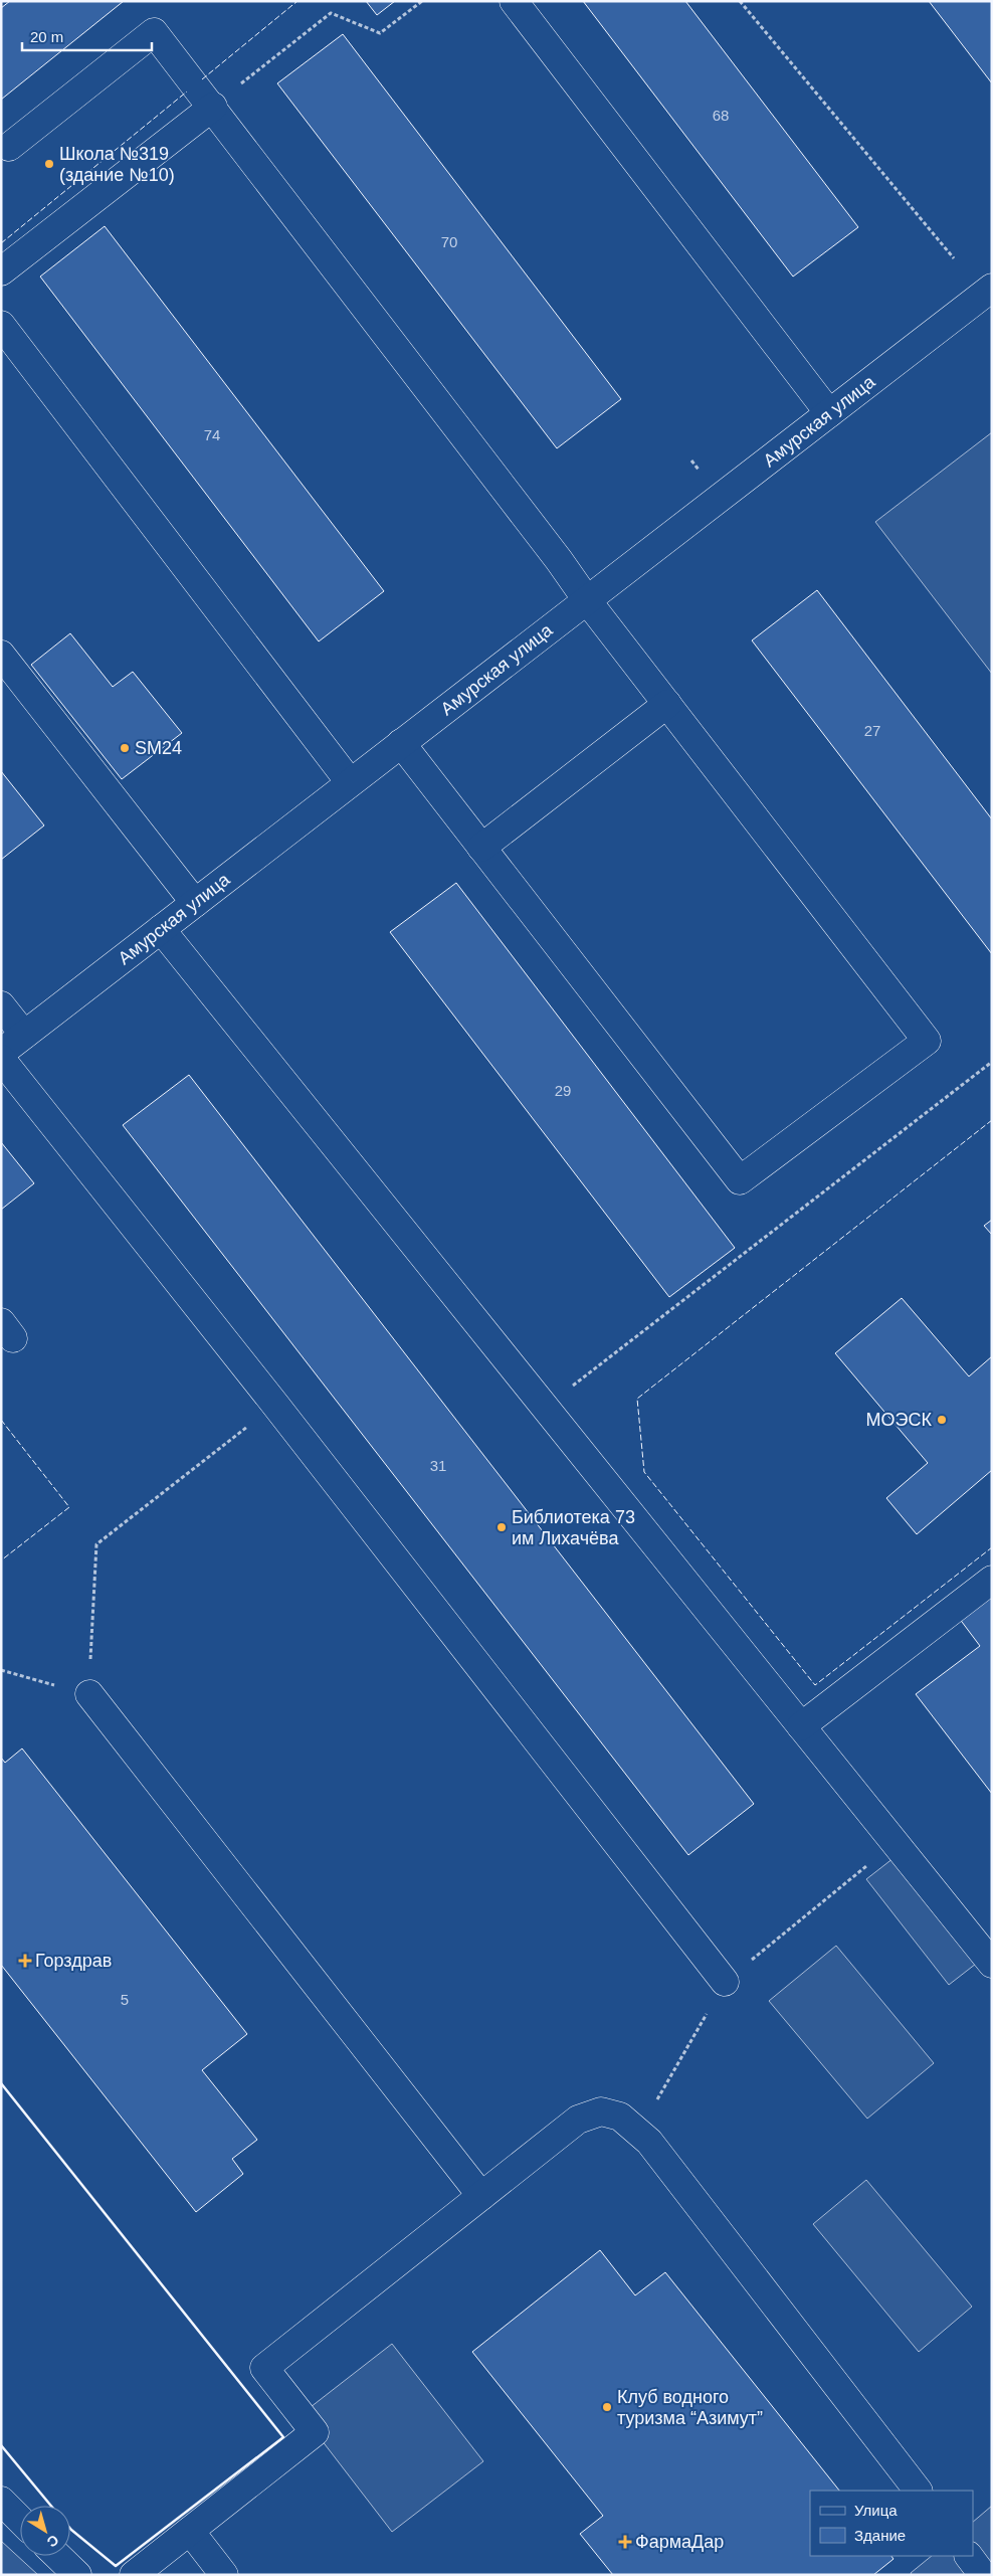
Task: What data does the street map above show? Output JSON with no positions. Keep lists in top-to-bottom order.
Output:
{
  "streets": {
    "street": ["Амурская улица"]
  },
  "places": {
    "other": [
      "Школа №319 (здание №10)",
      "SM24",
      "МОЭСК",
      "Библиотека 73 им Лихачёва",
      "Клуб водного туризма “Азимут”"
    ],
    "health": ["Горздрав", "ФармаДар"]
  },
  "house_numbers": [
    "68",
    "70",
    "74",
    "27",
    "29",
    "31",
    "5"
  ],
  "legend": ["Улица", "Здание"],
  "scale_bar": "20 m",
  "north": "bottom right"
}
